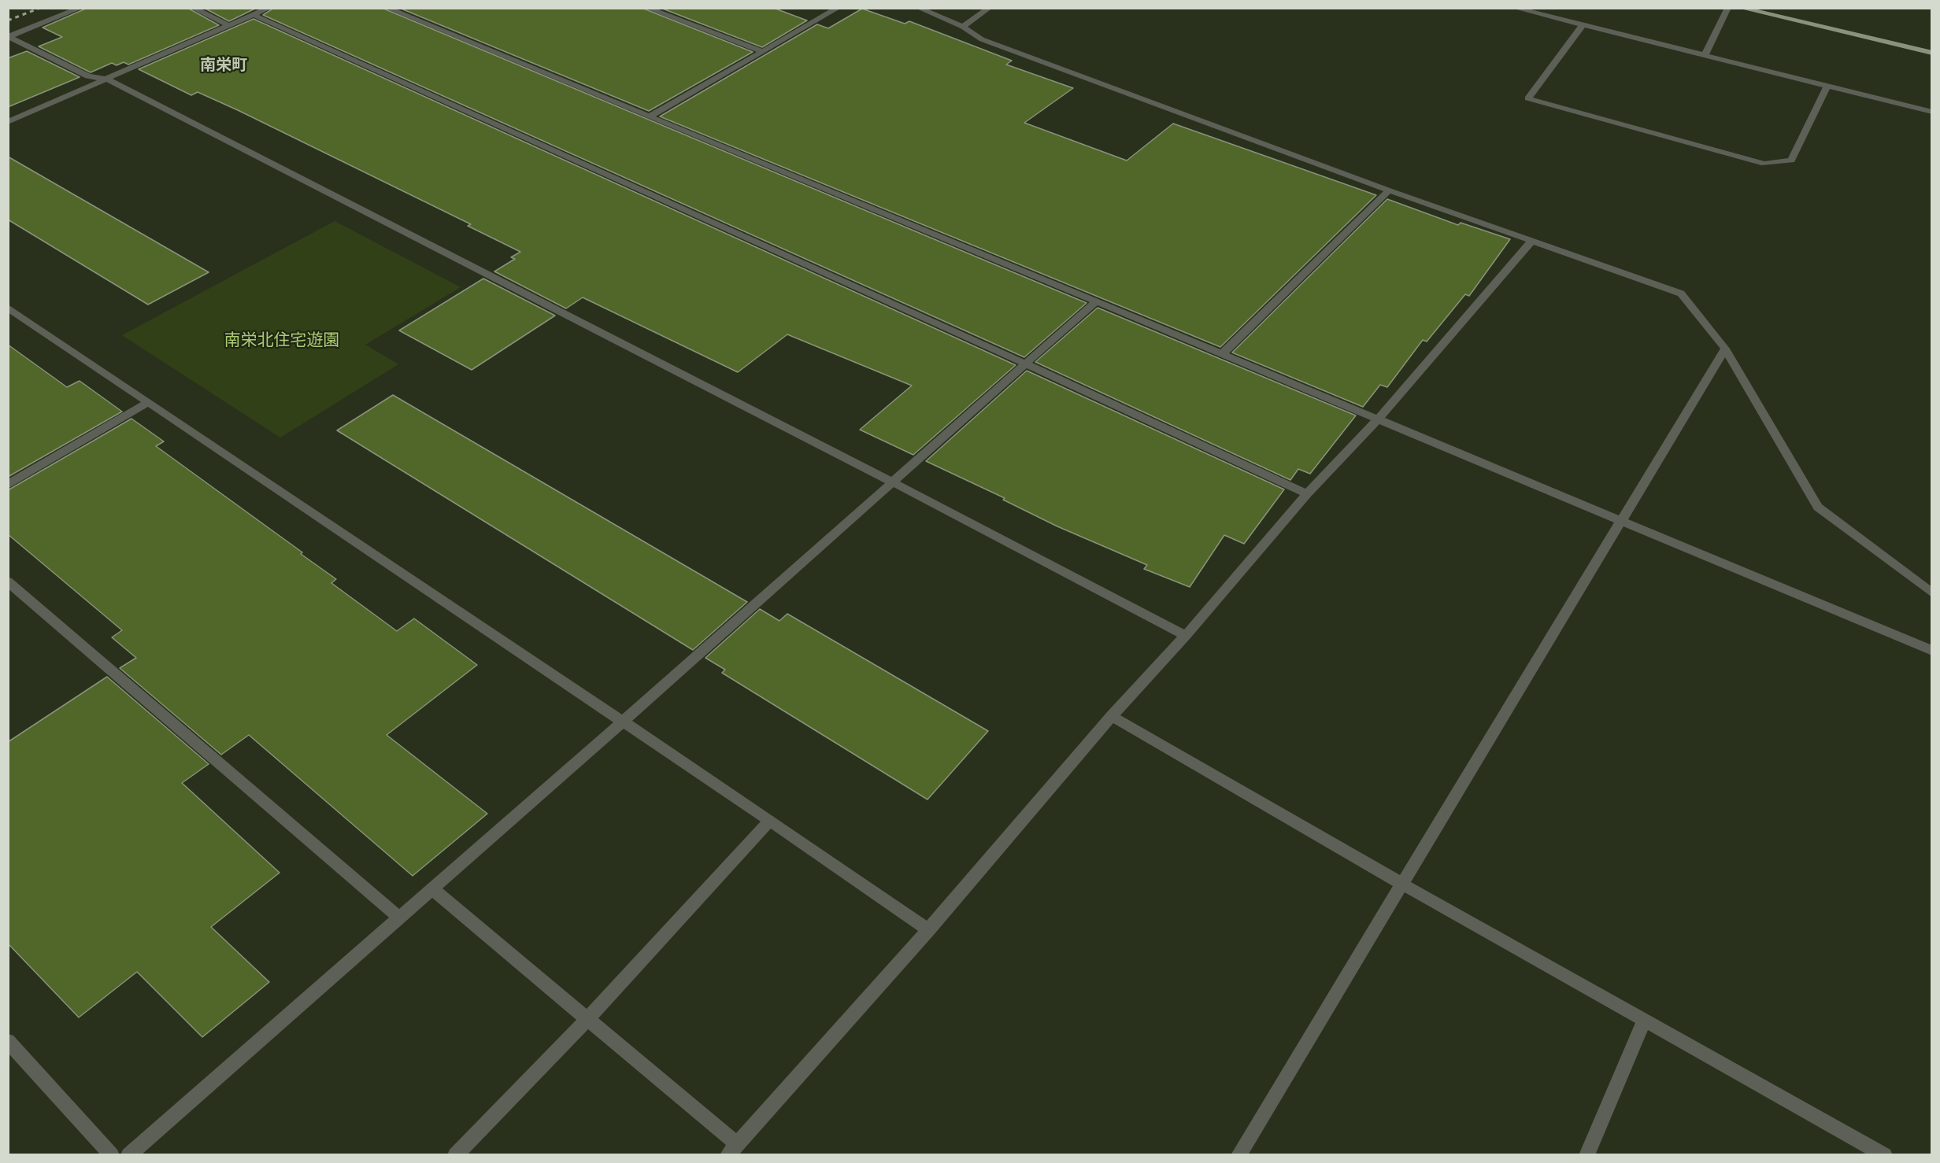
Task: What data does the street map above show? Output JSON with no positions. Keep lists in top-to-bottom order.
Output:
{
  "districts": ["南栄町"],
  "parks": ["南栄北住宅遊園"]
}
